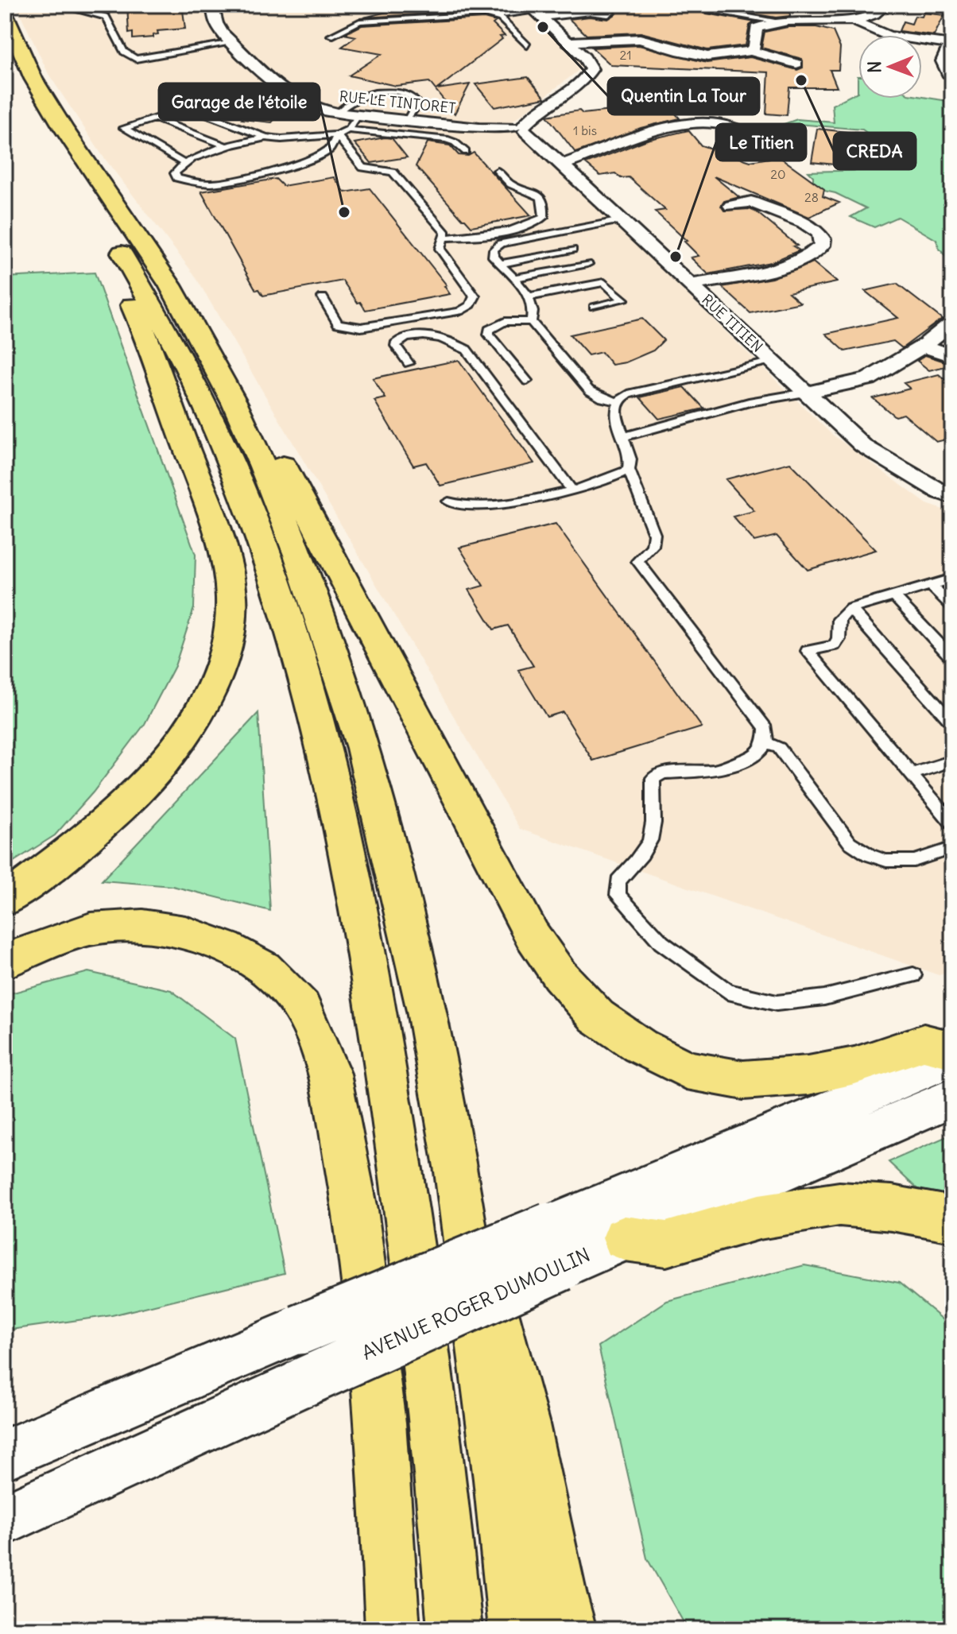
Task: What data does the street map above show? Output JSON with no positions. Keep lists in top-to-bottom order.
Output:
{
  "streets": {
    "main road": ["AVENUE ROGER DUMOULIN"],
    "street": ["RUE LE TINTORET", "RUE TITIEN"]
  },
  "crossings": [
    ["RUE LE TINTORET", "RUE TITIEN"]
  ],
  "places": [
    "Quentin La Tour",
    "CREDA",
    "Garage de l'étoile",
    "Le Titien"
  ],
  "house_numbers": [
    "21",
    "1 bis",
    "20",
    "28"
  ],
  "north": "left"
}
